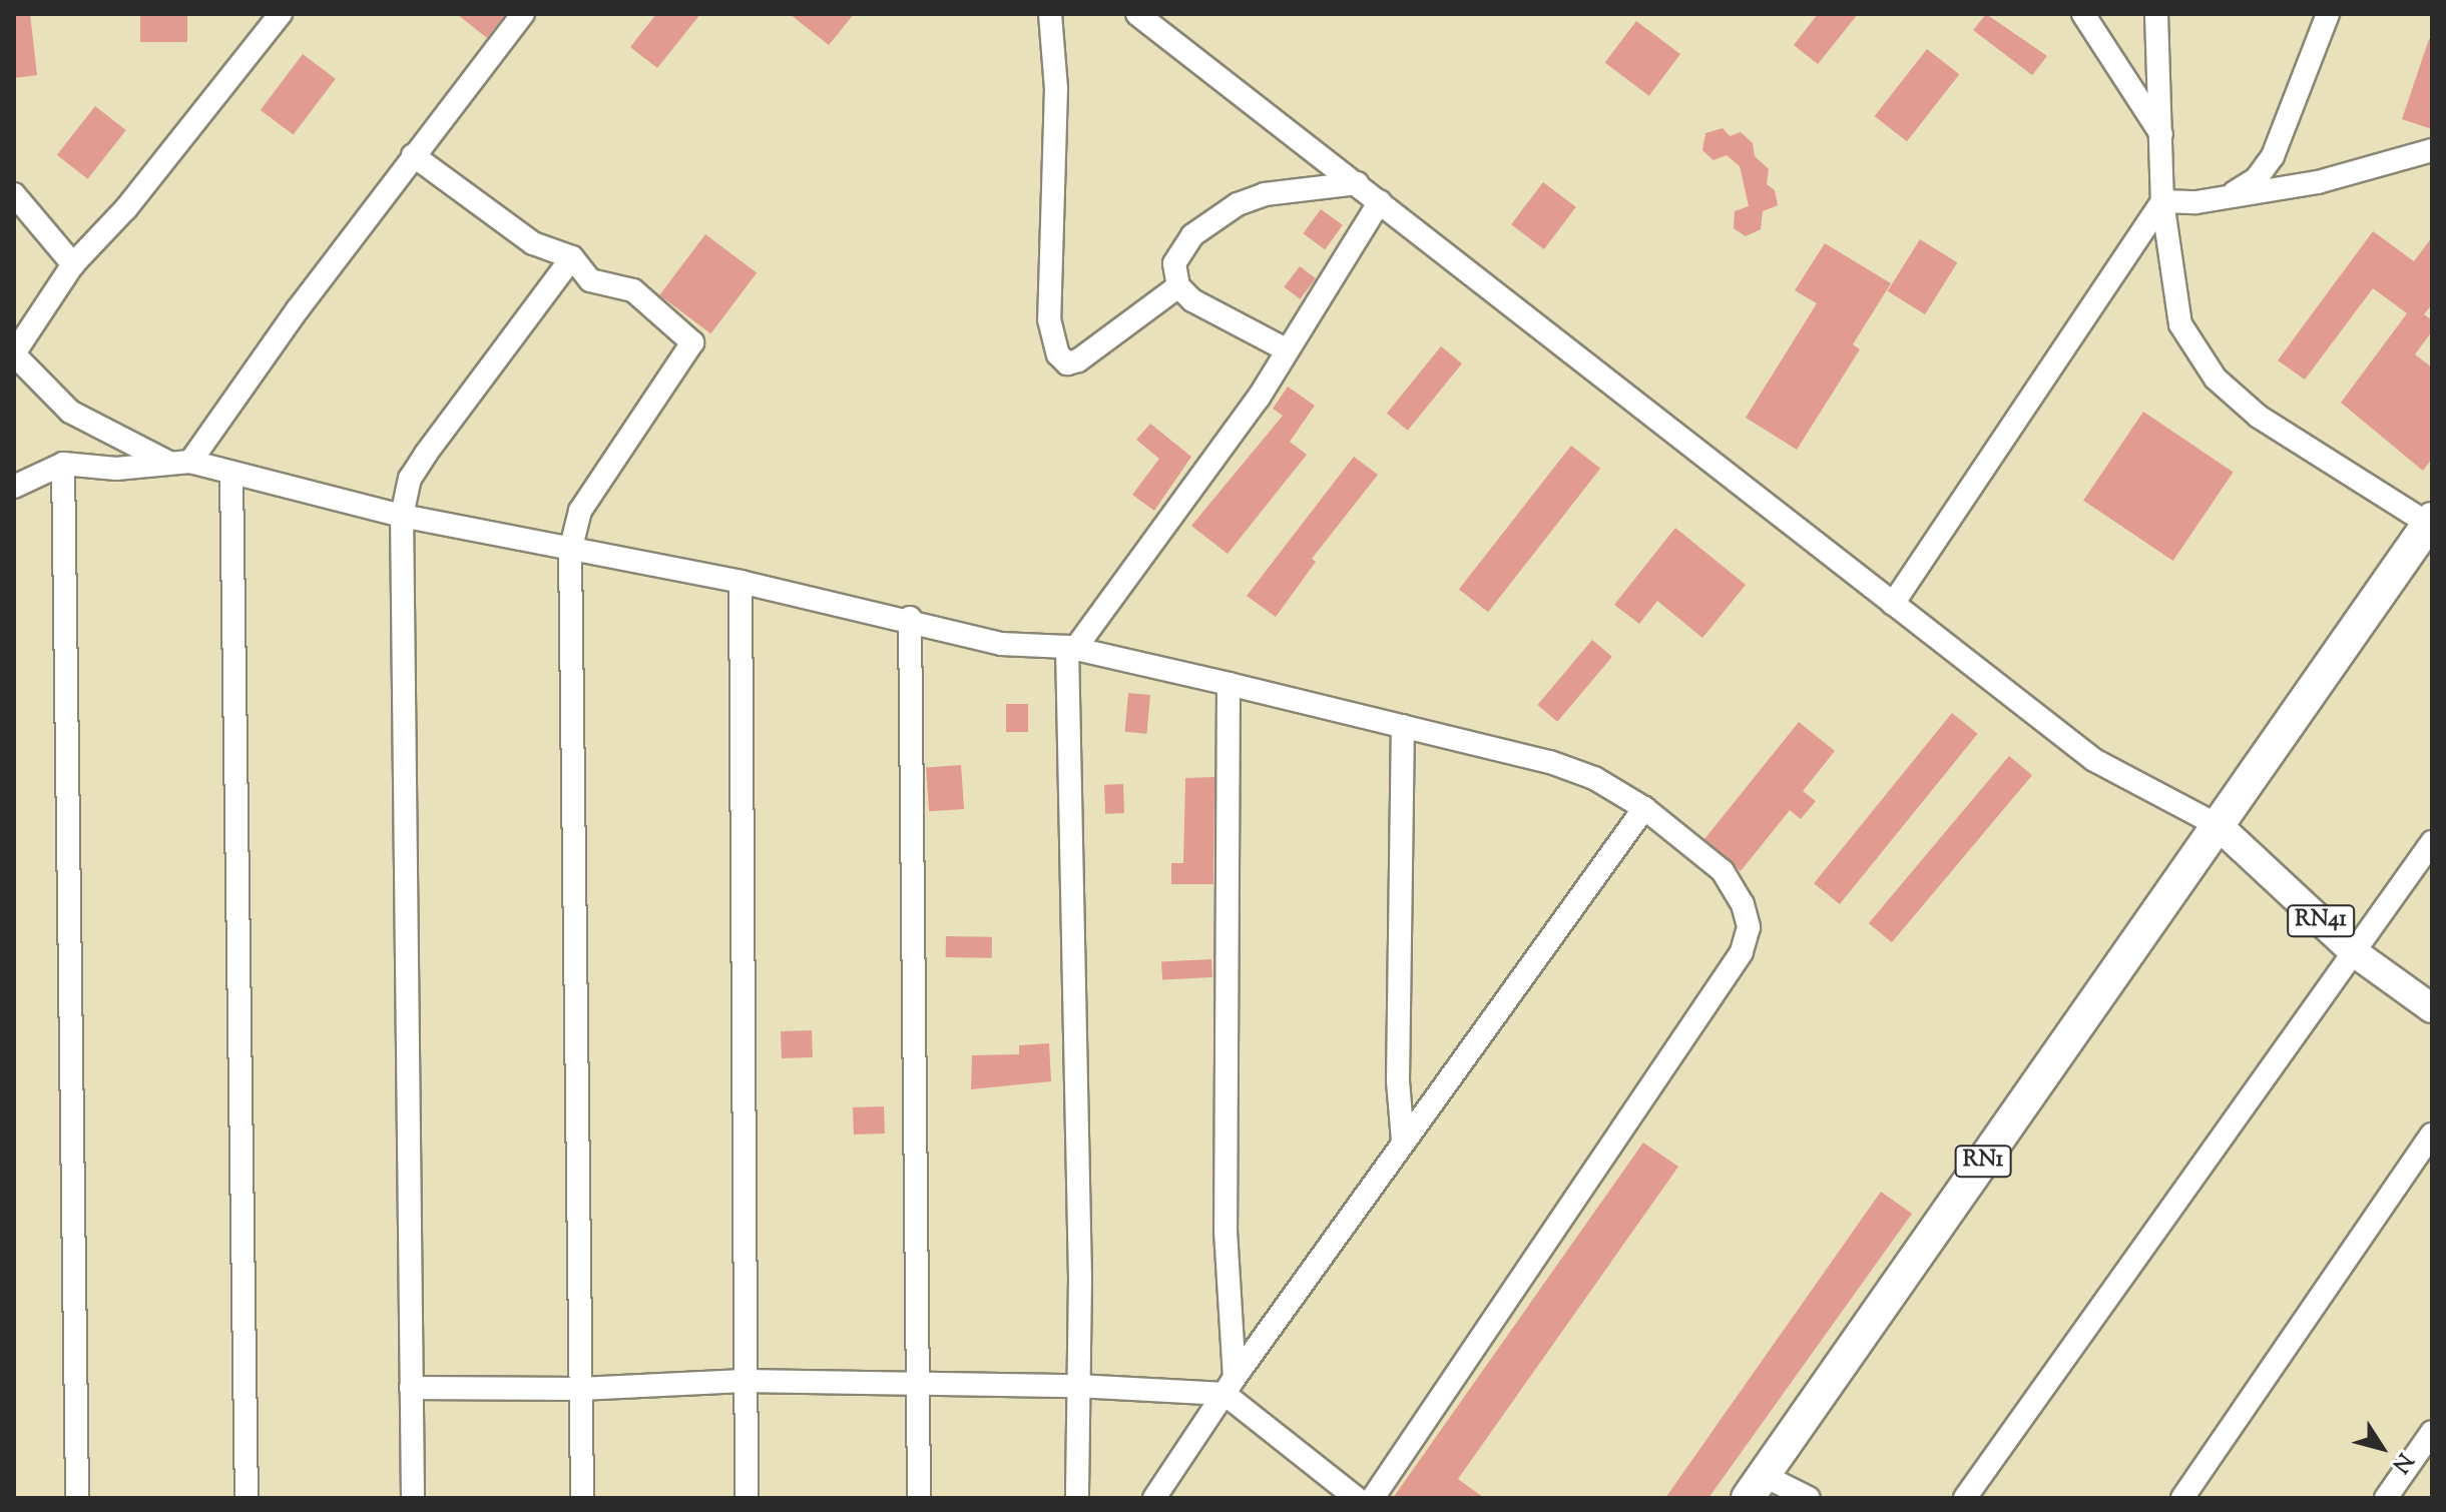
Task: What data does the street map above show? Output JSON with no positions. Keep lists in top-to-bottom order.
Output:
{
  "streets": {
    "highway": ["RN1"],
    "main road": ["RN41"]
  },
  "crossings": [
    ["RN41", "RN1"]
  ],
  "north": "bottom right"
}
